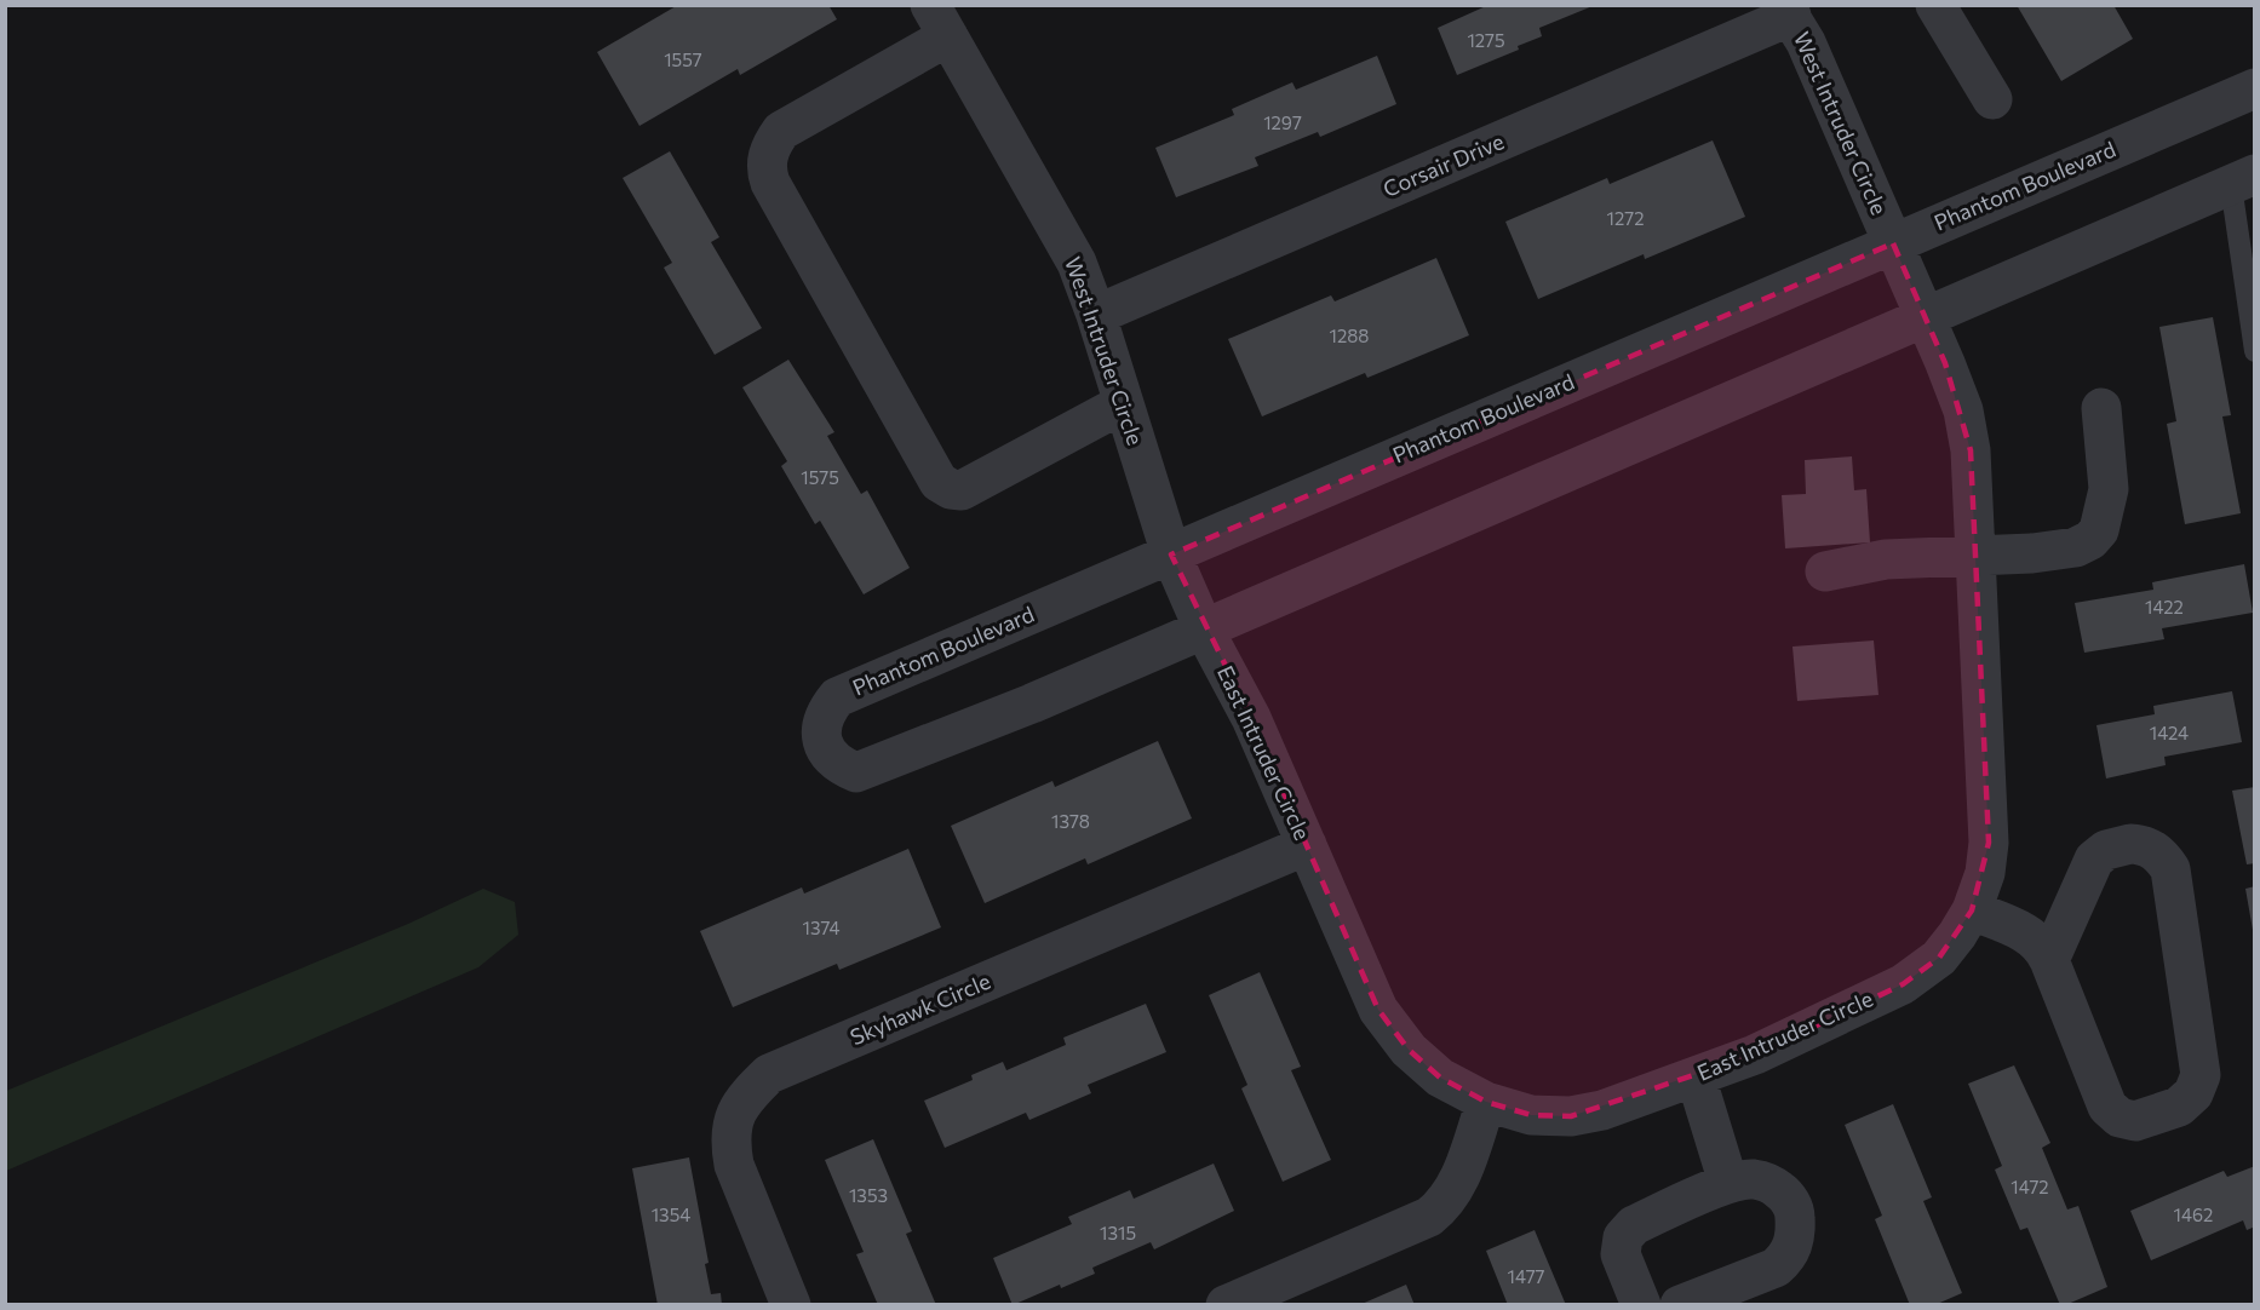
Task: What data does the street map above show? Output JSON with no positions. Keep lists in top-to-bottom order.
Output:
{
  "streets": {
    "street": [
      "West Intruder Circle",
      "Corsair Drive",
      "Phantom Boulevard",
      "East Intruder Circle",
      "Skyhawk Circle"
    ]
  },
  "crossings": [
    ["West Intruder Circle", "Corsair Drive"],
    ["West Intruder Circle", "Phantom Boulevard"],
    ["West Intruder Circle", "East Intruder Circle"],
    ["Phantom Boulevard", "East Intruder Circle"],
    ["East Intruder Circle", "Skyhawk Circle"]
  ],
  "house_numbers": [
    "1275",
    "1557",
    "1297",
    "1272",
    "1288",
    "1575",
    "1422",
    "1424",
    "1378",
    "1374",
    "1472",
    "1353",
    "1354",
    "1462",
    "1315",
    "1477"
  ]
}
